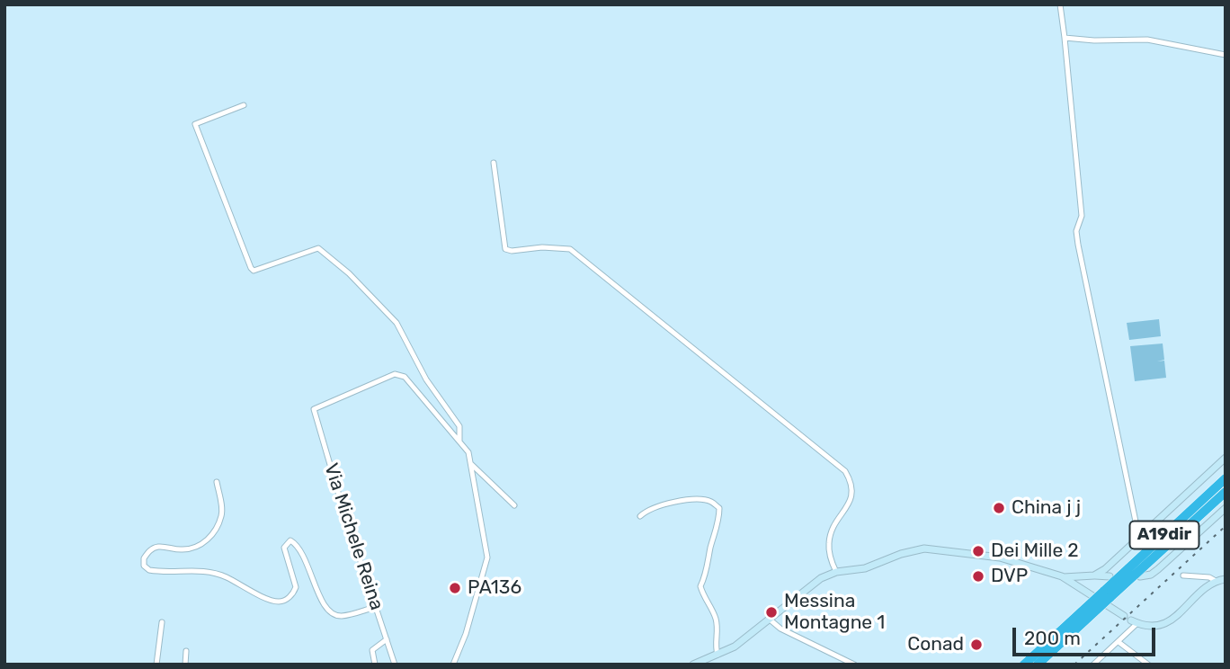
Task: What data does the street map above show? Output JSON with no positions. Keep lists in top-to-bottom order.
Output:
{
  "streets": {
    "highway": ["A19dir"],
    "street": ["Via Michele Reina"]
  },
  "places": [
    "China j j",
    "Dei Mille 2",
    "DVP",
    "PA136",
    "Messina Montagne 1",
    "Conad"
  ],
  "scale_bar": "200 m"
}
